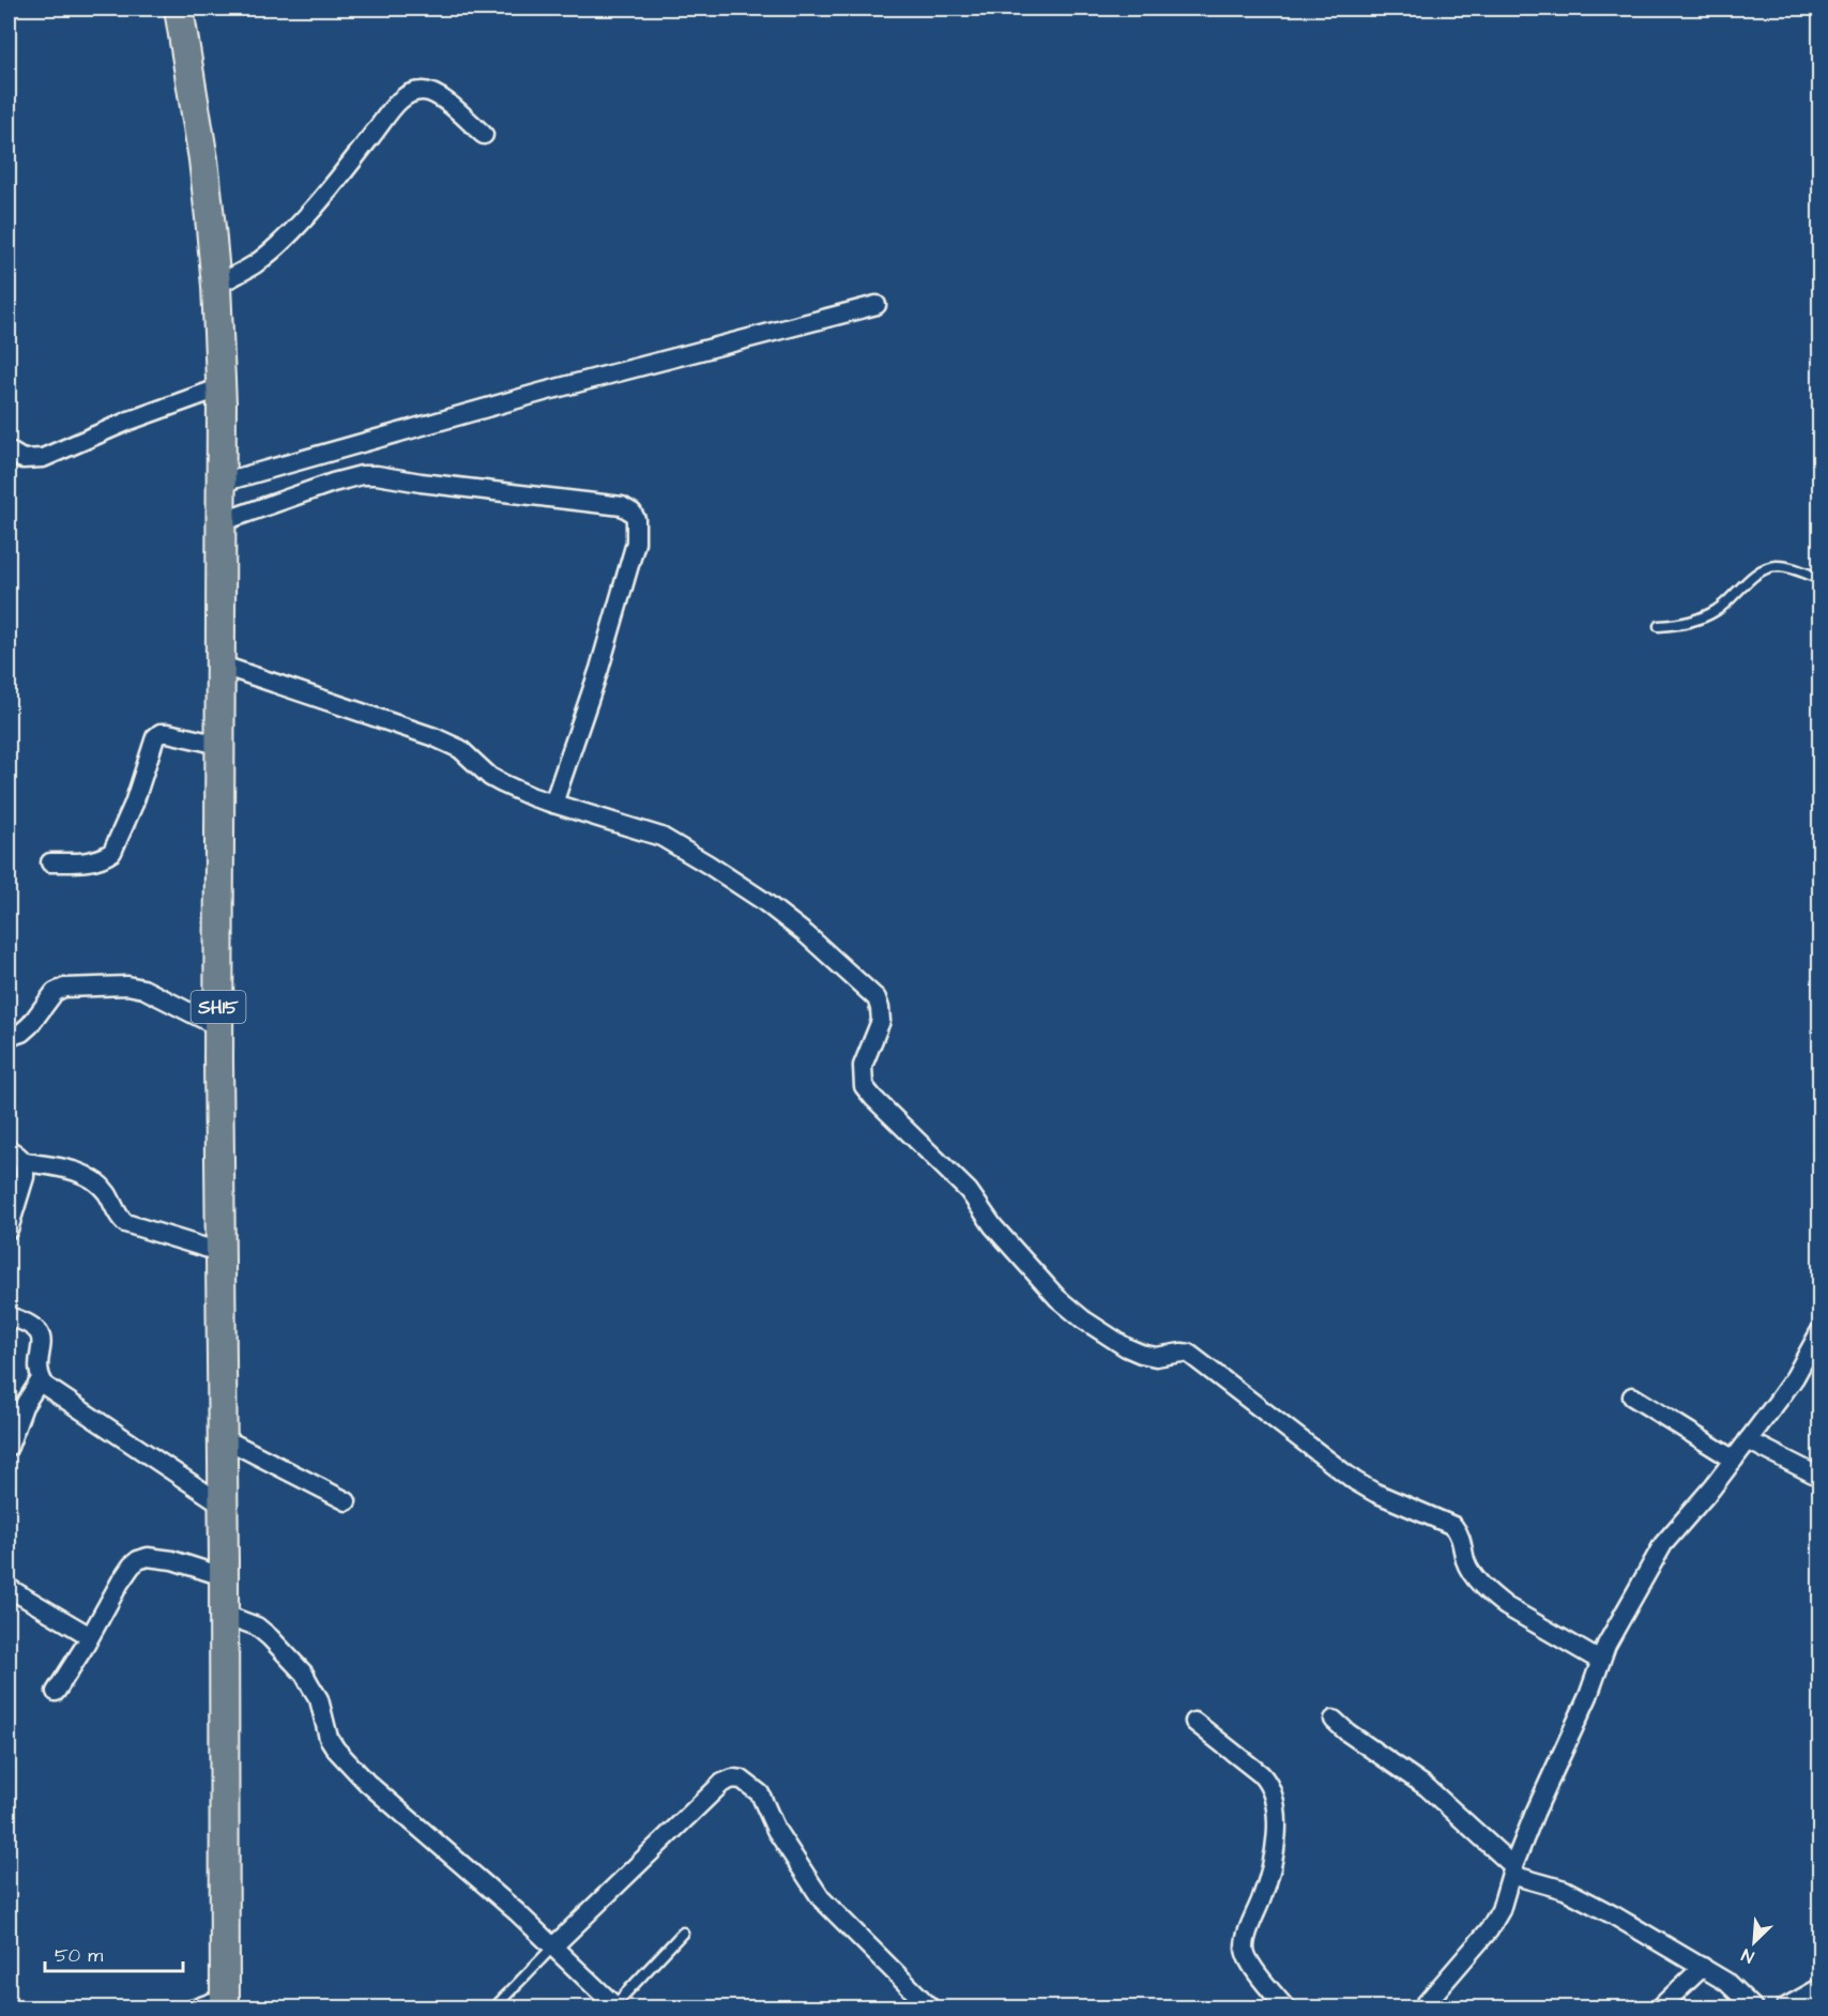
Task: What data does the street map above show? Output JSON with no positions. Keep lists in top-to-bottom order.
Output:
{
  "streets": {
    "main road": ["SH15"]
  },
  "scale_bar": "50 m",
  "north": "bottom left"
}
